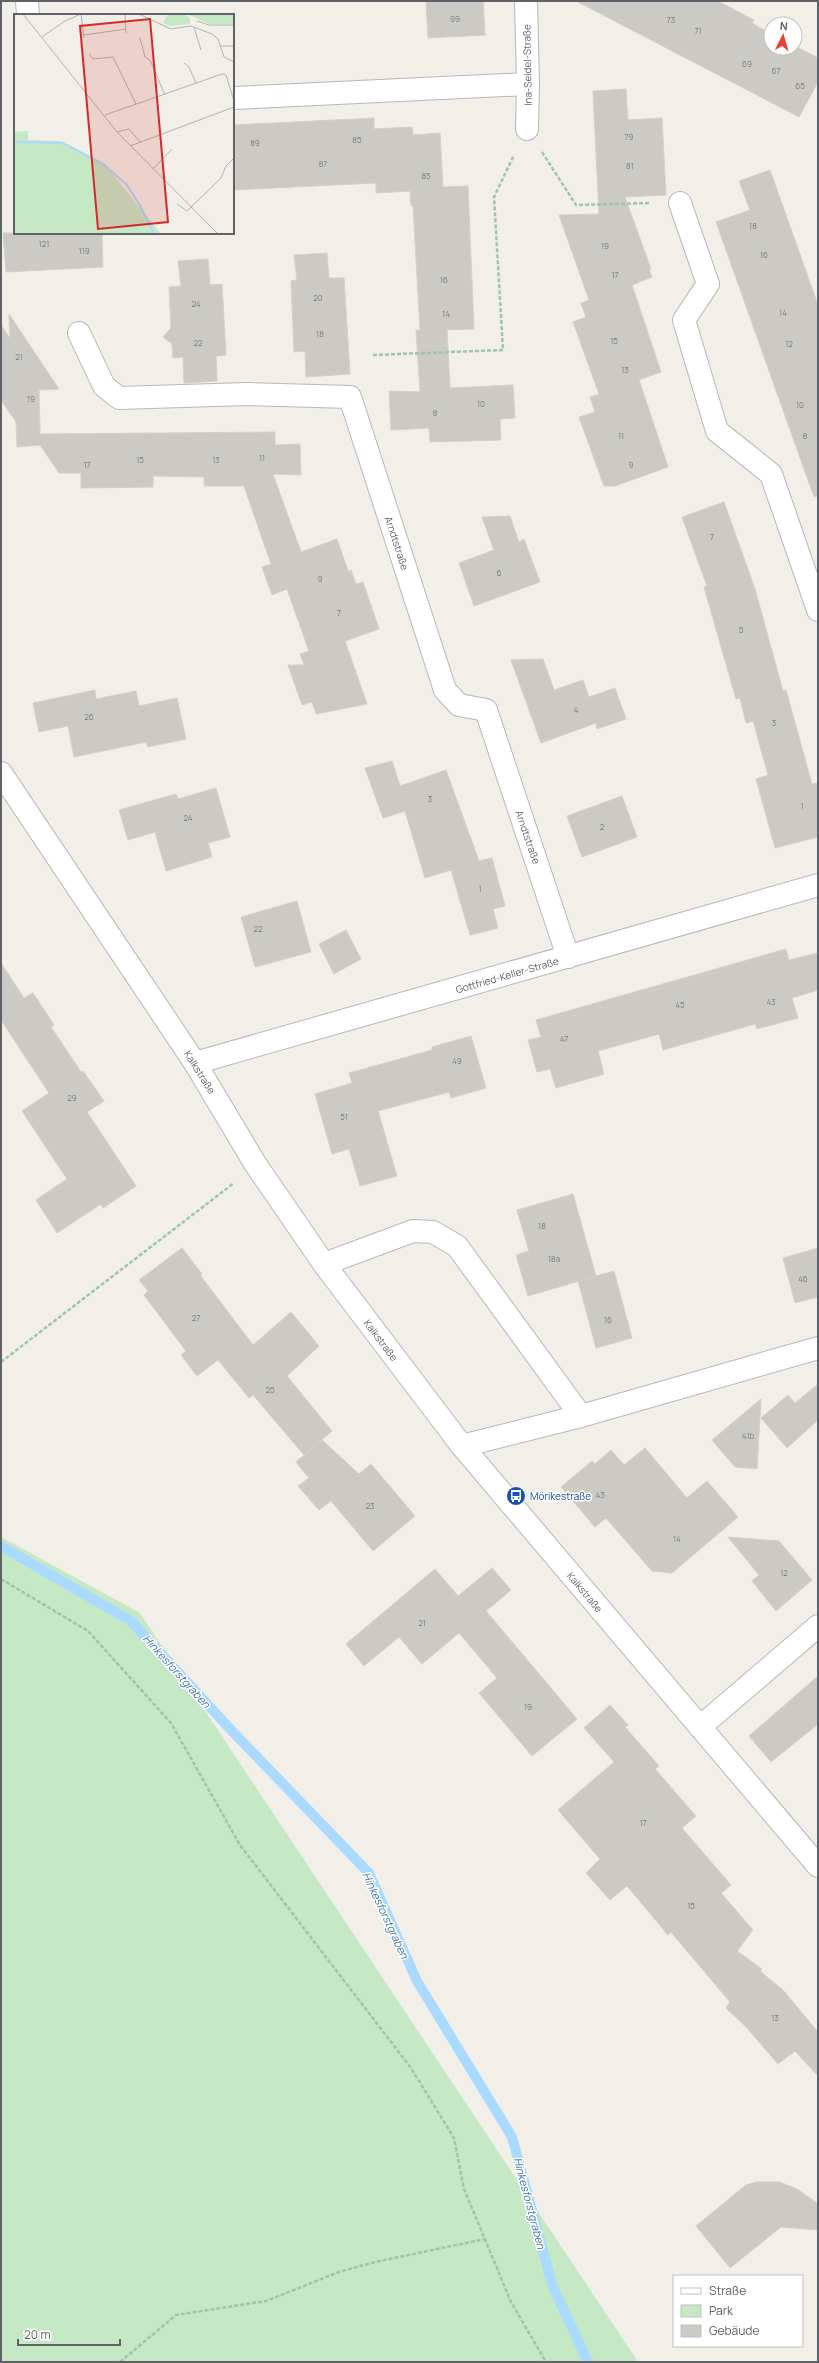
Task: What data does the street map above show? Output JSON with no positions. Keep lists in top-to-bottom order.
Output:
{
  "streets": {
    "street": [
      "Ina-Seidel-Straße",
      "Arndtstraße",
      "Gottfried-Keller-Straße",
      "Kalkstraße"
    ]
  },
  "crossings": [
    ["Arndtstraße", "Gottfried-Keller-Straße"],
    ["Gottfried-Keller-Straße", "Kalkstraße"]
  ],
  "water": ["Hinkesforstgraben"],
  "places": {
    "bus stop": ["Mörikestraße"]
  },
  "house_numbers": [
    "99",
    "73",
    "71",
    "69",
    "67",
    "65",
    "79",
    "85",
    "89",
    "87",
    "81",
    "83",
    "18",
    "121",
    "19",
    "119",
    "16",
    "17",
    "16",
    "20",
    "24",
    "14",
    "14",
    "18",
    "15",
    "22",
    "12",
    "21",
    "13",
    "19",
    "10",
    "10",
    "8",
    "11",
    "8",
    "11",
    "15",
    "13",
    "17",
    "9",
    "7",
    "6",
    "9",
    "7",
    "5",
    "4",
    "26",
    "3",
    "3",
    "1",
    "24",
    "2",
    "1",
    "22",
    "43",
    "45",
    "47",
    "49",
    "29",
    "51",
    "18",
    "18a",
    "46",
    "27",
    "16",
    "25",
    "41b",
    "43",
    "23",
    "14",
    "12",
    "21",
    "19",
    "17",
    "15",
    "13"
  ],
  "legend": ["Straße", "Park", "Gebäude"],
  "scale_bar": "20 m",
  "north": "top"
}
